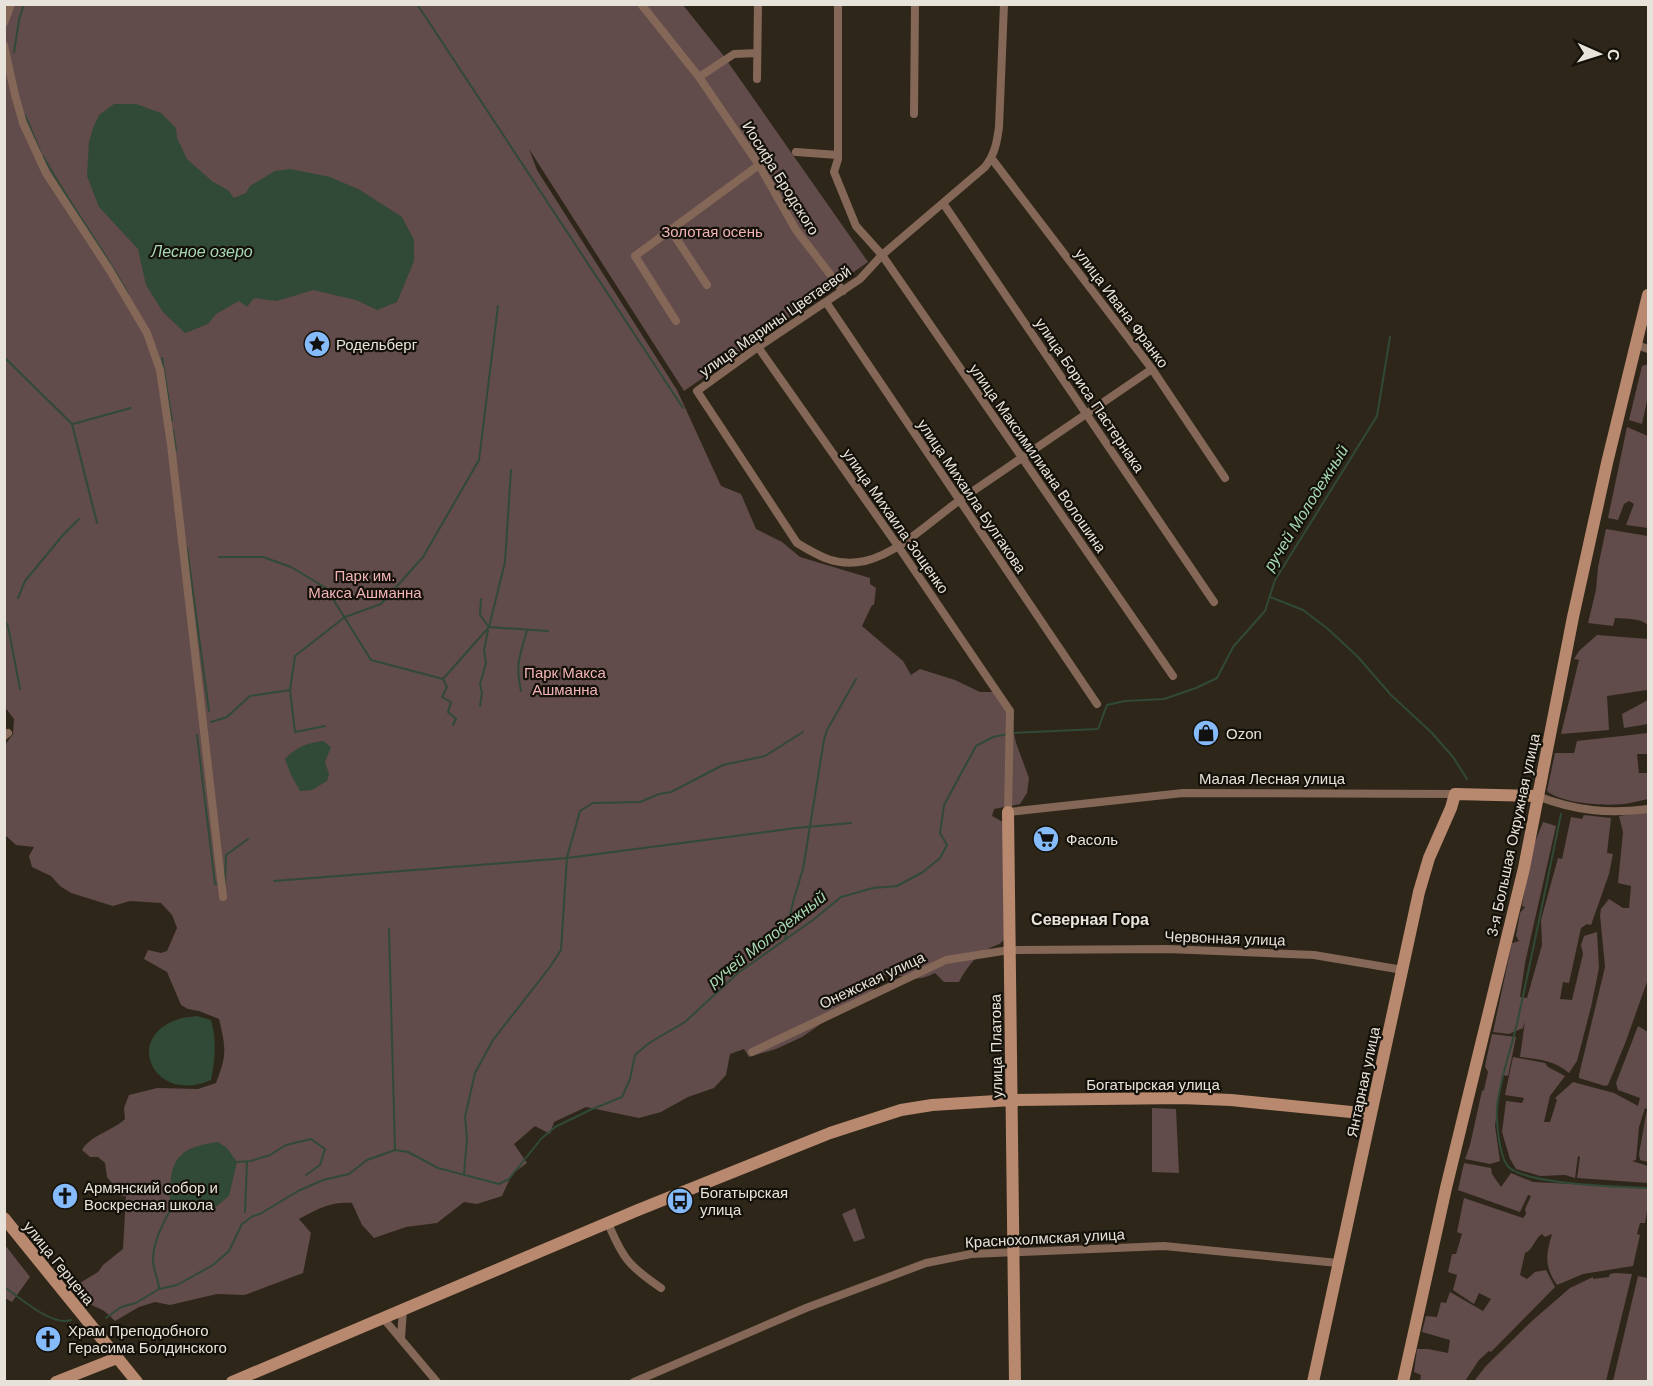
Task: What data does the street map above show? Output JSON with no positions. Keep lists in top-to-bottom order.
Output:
{
  "streets": {
    "street": [
      "Иосифа Бродского",
      "улица Ивана Франко",
      "улица Марины Цветаевой",
      "улица Бориса Пастернака",
      "улица Максимилиана Волошина",
      "улица Михаила Булгакова",
      "улица Михаила Зощенко",
      "Малая Лесная улица",
      "3-я Большая Окружная улица",
      "Червонная улица",
      "Онежская улица",
      "улица Платова",
      "Янтарная улица",
      "Богатырская улица",
      "Краснохолмская улица",
      "улица Герцена"
    ]
  },
  "crossings": [
    ["Иосифа Бродского", "улица Марины Цветаевой"],
    ["улица Ивана Франко", "улица Марины Цветаевой"],
    ["улица Марины Цветаевой", "улица Бориса Пастернака"],
    ["улица Марины Цветаевой", "улица Максимилиана Волошина"],
    ["улица Марины Цветаевой", "улица Михаила Булгакова"],
    ["улица Марины Цветаевой", "улица Михаила Зощенко"],
    ["улица Михаила Зощенко", "улица Платова"],
    ["Малая Лесная улица", "3-я Большая Окружная улица"],
    ["Малая Лесная улица", "улица Платова"],
    ["Малая Лесная улица", "Янтарная улица"],
    ["Червонная улица", "Онежская улица"],
    ["Червонная улица", "улица Платова"],
    ["Червонная улица", "Янтарная улица"],
    ["Онежская улица", "улица Платова"],
    ["улица Платова", "Богатырская улица"],
    ["улица Платова", "Краснохолмская улица"],
    ["Янтарная улица", "Богатырская улица"],
    ["Янтарная улица", "Краснохолмская улица"]
  ],
  "districts": ["Северная Гора"],
  "water": ["Лесное озеро", "ручей Молодежный"],
  "parks": ["Золотая осень", "Парк им. Макса Ашманна", "Парк Макса Ашманна"],
  "places": {
    "place": ["Родельберг"],
    "shop": ["Ozon"],
    "supermarket": ["Фасоль"],
    "church": ["Армянский собор и Воскресная школа", "Храм Преподобного Герасима Болдинского"],
    "bus stop": ["Богатырская улица"]
  },
  "north": "right"
}
